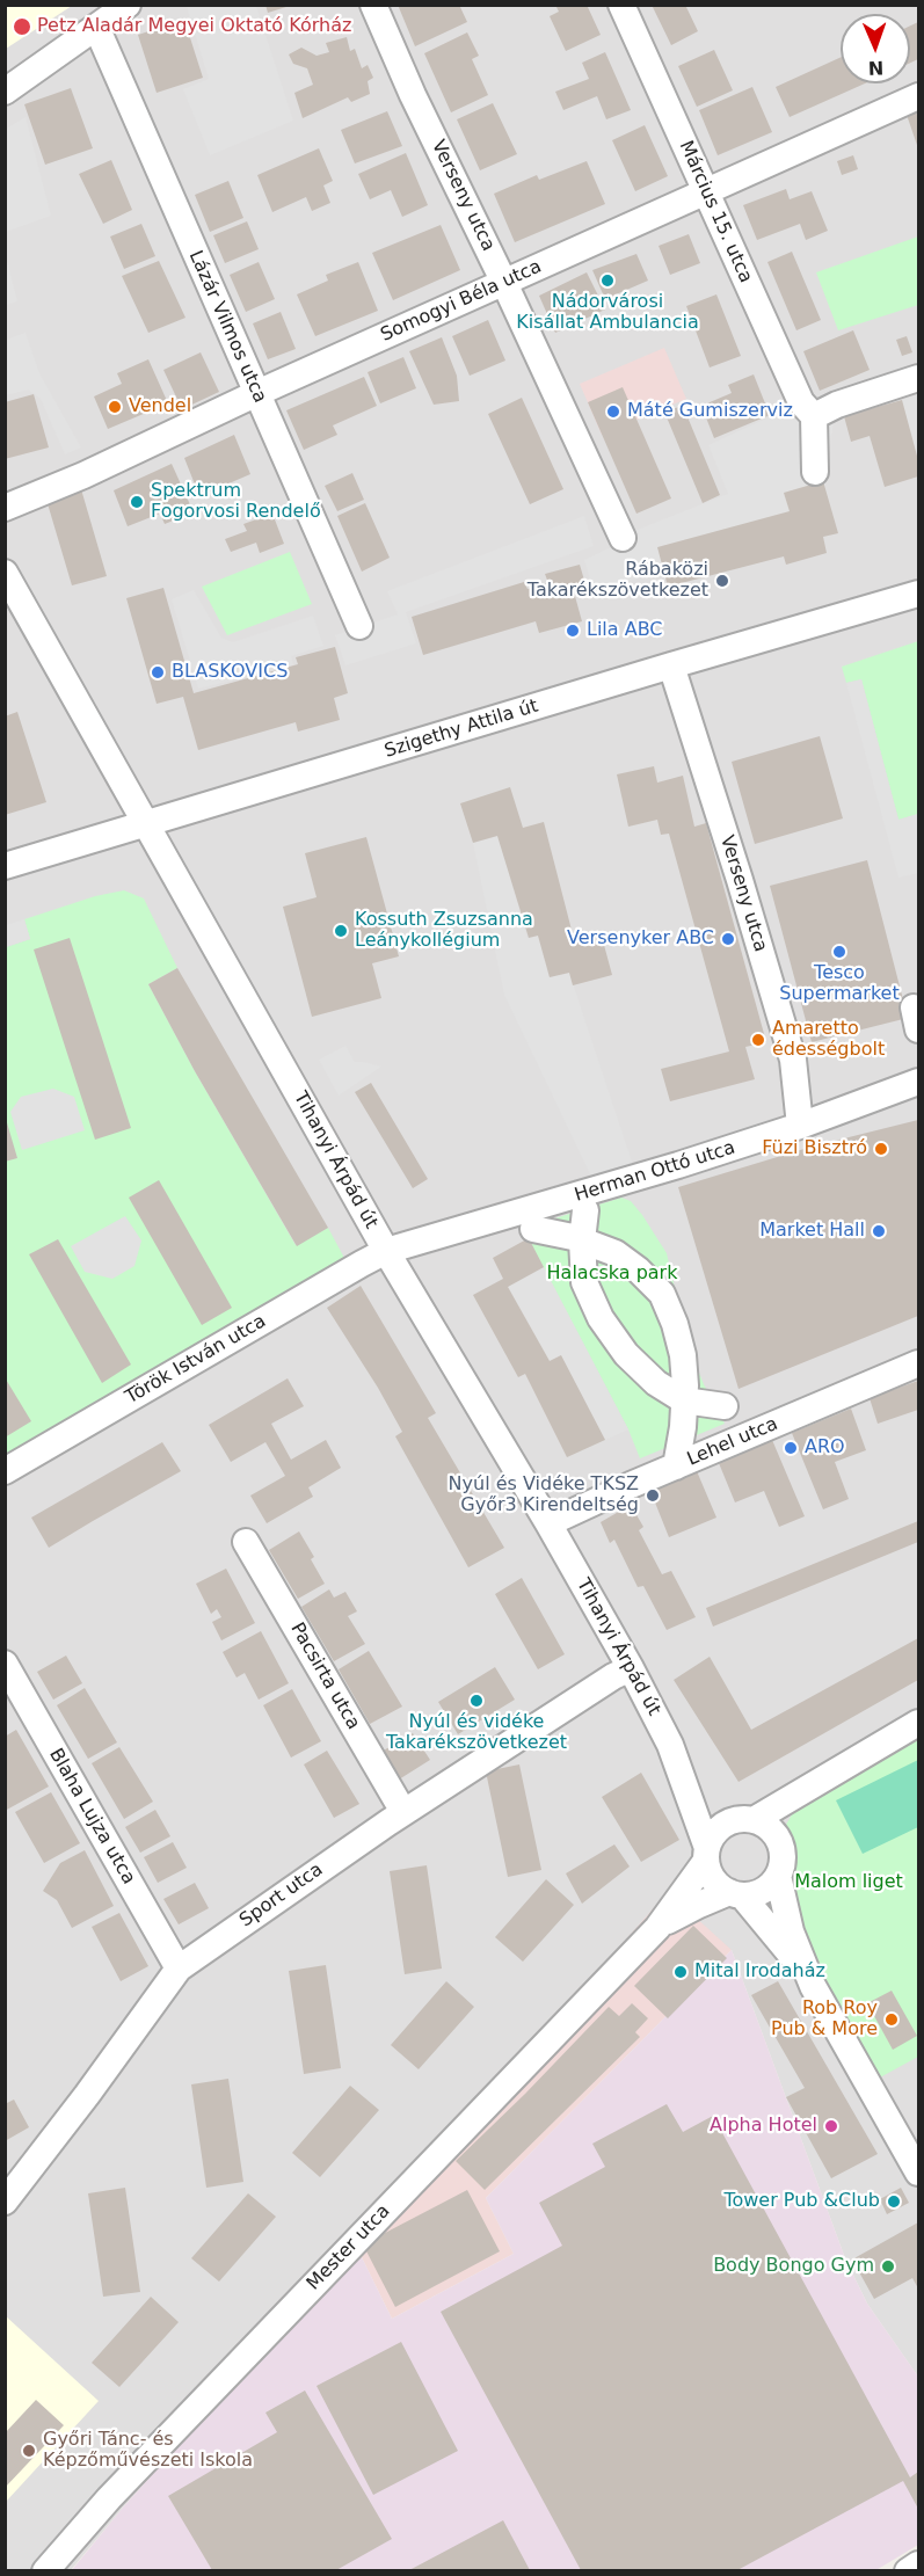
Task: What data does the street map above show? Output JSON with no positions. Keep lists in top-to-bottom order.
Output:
{
  "streets": {
    "street": [
      "Verseny utca",
      "Március 15. utca",
      "Somogyi Béla utca",
      "Lázár Vilmos utca",
      "Szigethy Attila út",
      "Tihanyi Árpád út",
      "Herman Ottó utca",
      "Török István utca",
      "Lehel utca",
      "Pacsirta utca",
      "Blaha Lujza utca",
      "Sport utca",
      "Mester utca"
    ]
  },
  "crossings": [
    ["Verseny utca", "Somogyi Béla utca"],
    ["Verseny utca", "Szigethy Attila út"],
    ["Verseny utca", "Herman Ottó utca"],
    ["Március 15. utca", "Somogyi Béla utca"],
    ["Somogyi Béla utca", "Lázár Vilmos utca"],
    ["Szigethy Attila út", "Tihanyi Árpád út"],
    ["Tihanyi Árpád út", "Herman Ottó utca"],
    ["Tihanyi Árpád út", "Török István utca"],
    ["Tihanyi Árpád út", "Lehel utca"],
    ["Tihanyi Árpád út", "Sport utca"],
    ["Tihanyi Árpád út", "Mester utca"],
    ["Herman Ottó utca", "Török István utca"],
    ["Pacsirta utca", "Sport utca"],
    ["Blaha Lujza utca", "Sport utca"]
  ],
  "parks": ["Halacska park", "Malom liget"],
  "places": [
    "Petz Aladár Megyei Oktató Kórház",
    "Nádorvárosi Kisállat Ambulancia",
    "Vendel",
    "Máté Gumiszerviz",
    "Spektrum Fogorvosi Rendelő",
    "Rábaközi Takarékszövetkezet",
    "Lila ABC",
    "BLASKOVICS",
    "Kossuth Zsuzsanna Leánykollégium",
    "Versenyker ABC",
    "Tesco Supermarket",
    "Amaretto édességbolt",
    "Füzi Bisztró",
    "Market Hall",
    "ARO",
    "Nyúl és Vidéke TKSZ Győr3 Kirendeltség",
    "Nyúl és vidéke Takarékszövetkezet",
    "Mital Irodaház",
    "Rob Roy Pub & More",
    "Alpha Hotel",
    "Tower Pub &Club",
    "Body Bongo Gym",
    "Győri Tánc- és Képzőművészeti Iskola"
  ],
  "north": "bottom"
}
